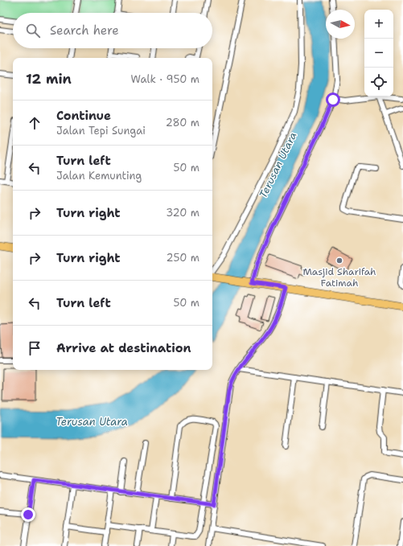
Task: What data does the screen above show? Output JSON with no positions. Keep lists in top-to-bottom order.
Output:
{
  "water": ["Terusan Utara"],
  "places": ["Masjid Sharifah Fatimah"],
  "north": "right",
  "page": {
    "map_buttons": ["+", "−"],
    "search": "Search here",
    "heading": ["12 min", "Walk · 950 m"],
    "list": [
      ["Continue", "Jalan Tepi Sungai", "280 m"],
      ["Turn left", "Jalan Kemunting", "50 m"],
      ["Turn right", "320 m"],
      ["Turn right", "250 m"],
      ["Turn left", "50 m"],
      "Arrive at destination"
    ]
  }
}
